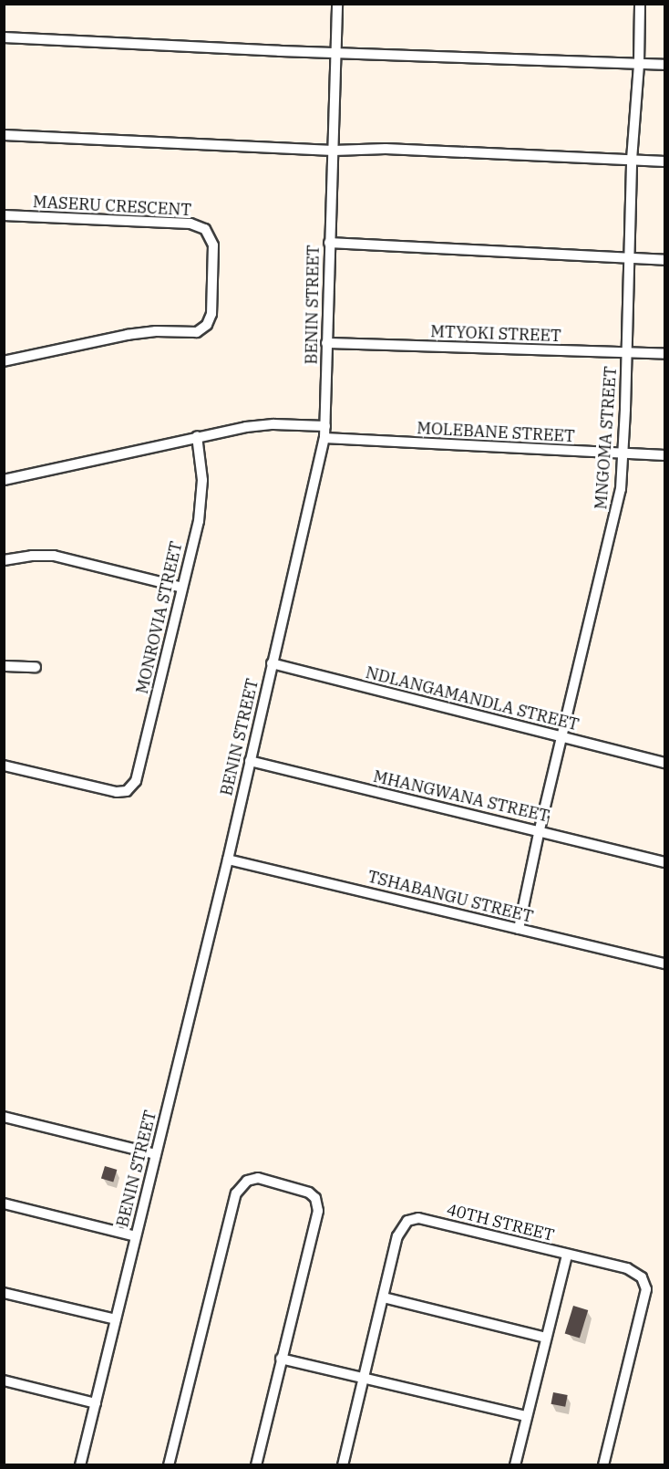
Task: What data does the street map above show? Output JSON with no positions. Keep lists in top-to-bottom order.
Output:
{
  "streets": {
    "street": [
      "MASERU CRESCENT",
      "BENIN STREET",
      "MTYOKI STREET",
      "MOLEBANE STREET",
      "MNGOMA STREET",
      "MONROVIA STREET",
      "NDLANGAMANDLA STREET",
      "MHANGWANA STREET",
      "TSHABANGU STREET",
      "40TH STREET"
    ]
  },
  "crossings": [
    ["BENIN STREET", "MTYOKI STREET"],
    ["BENIN STREET", "MOLEBANE STREET"],
    ["BENIN STREET", "NDLANGAMANDLA STREET"],
    ["BENIN STREET", "MHANGWANA STREET"],
    ["BENIN STREET", "TSHABANGU STREET"],
    ["MTYOKI STREET", "MNGOMA STREET"],
    ["MOLEBANE STREET", "MNGOMA STREET"],
    ["MNGOMA STREET", "NDLANGAMANDLA STREET"],
    ["MNGOMA STREET", "MHANGWANA STREET"],
    ["MNGOMA STREET", "TSHABANGU STREET"]
  ]
}
